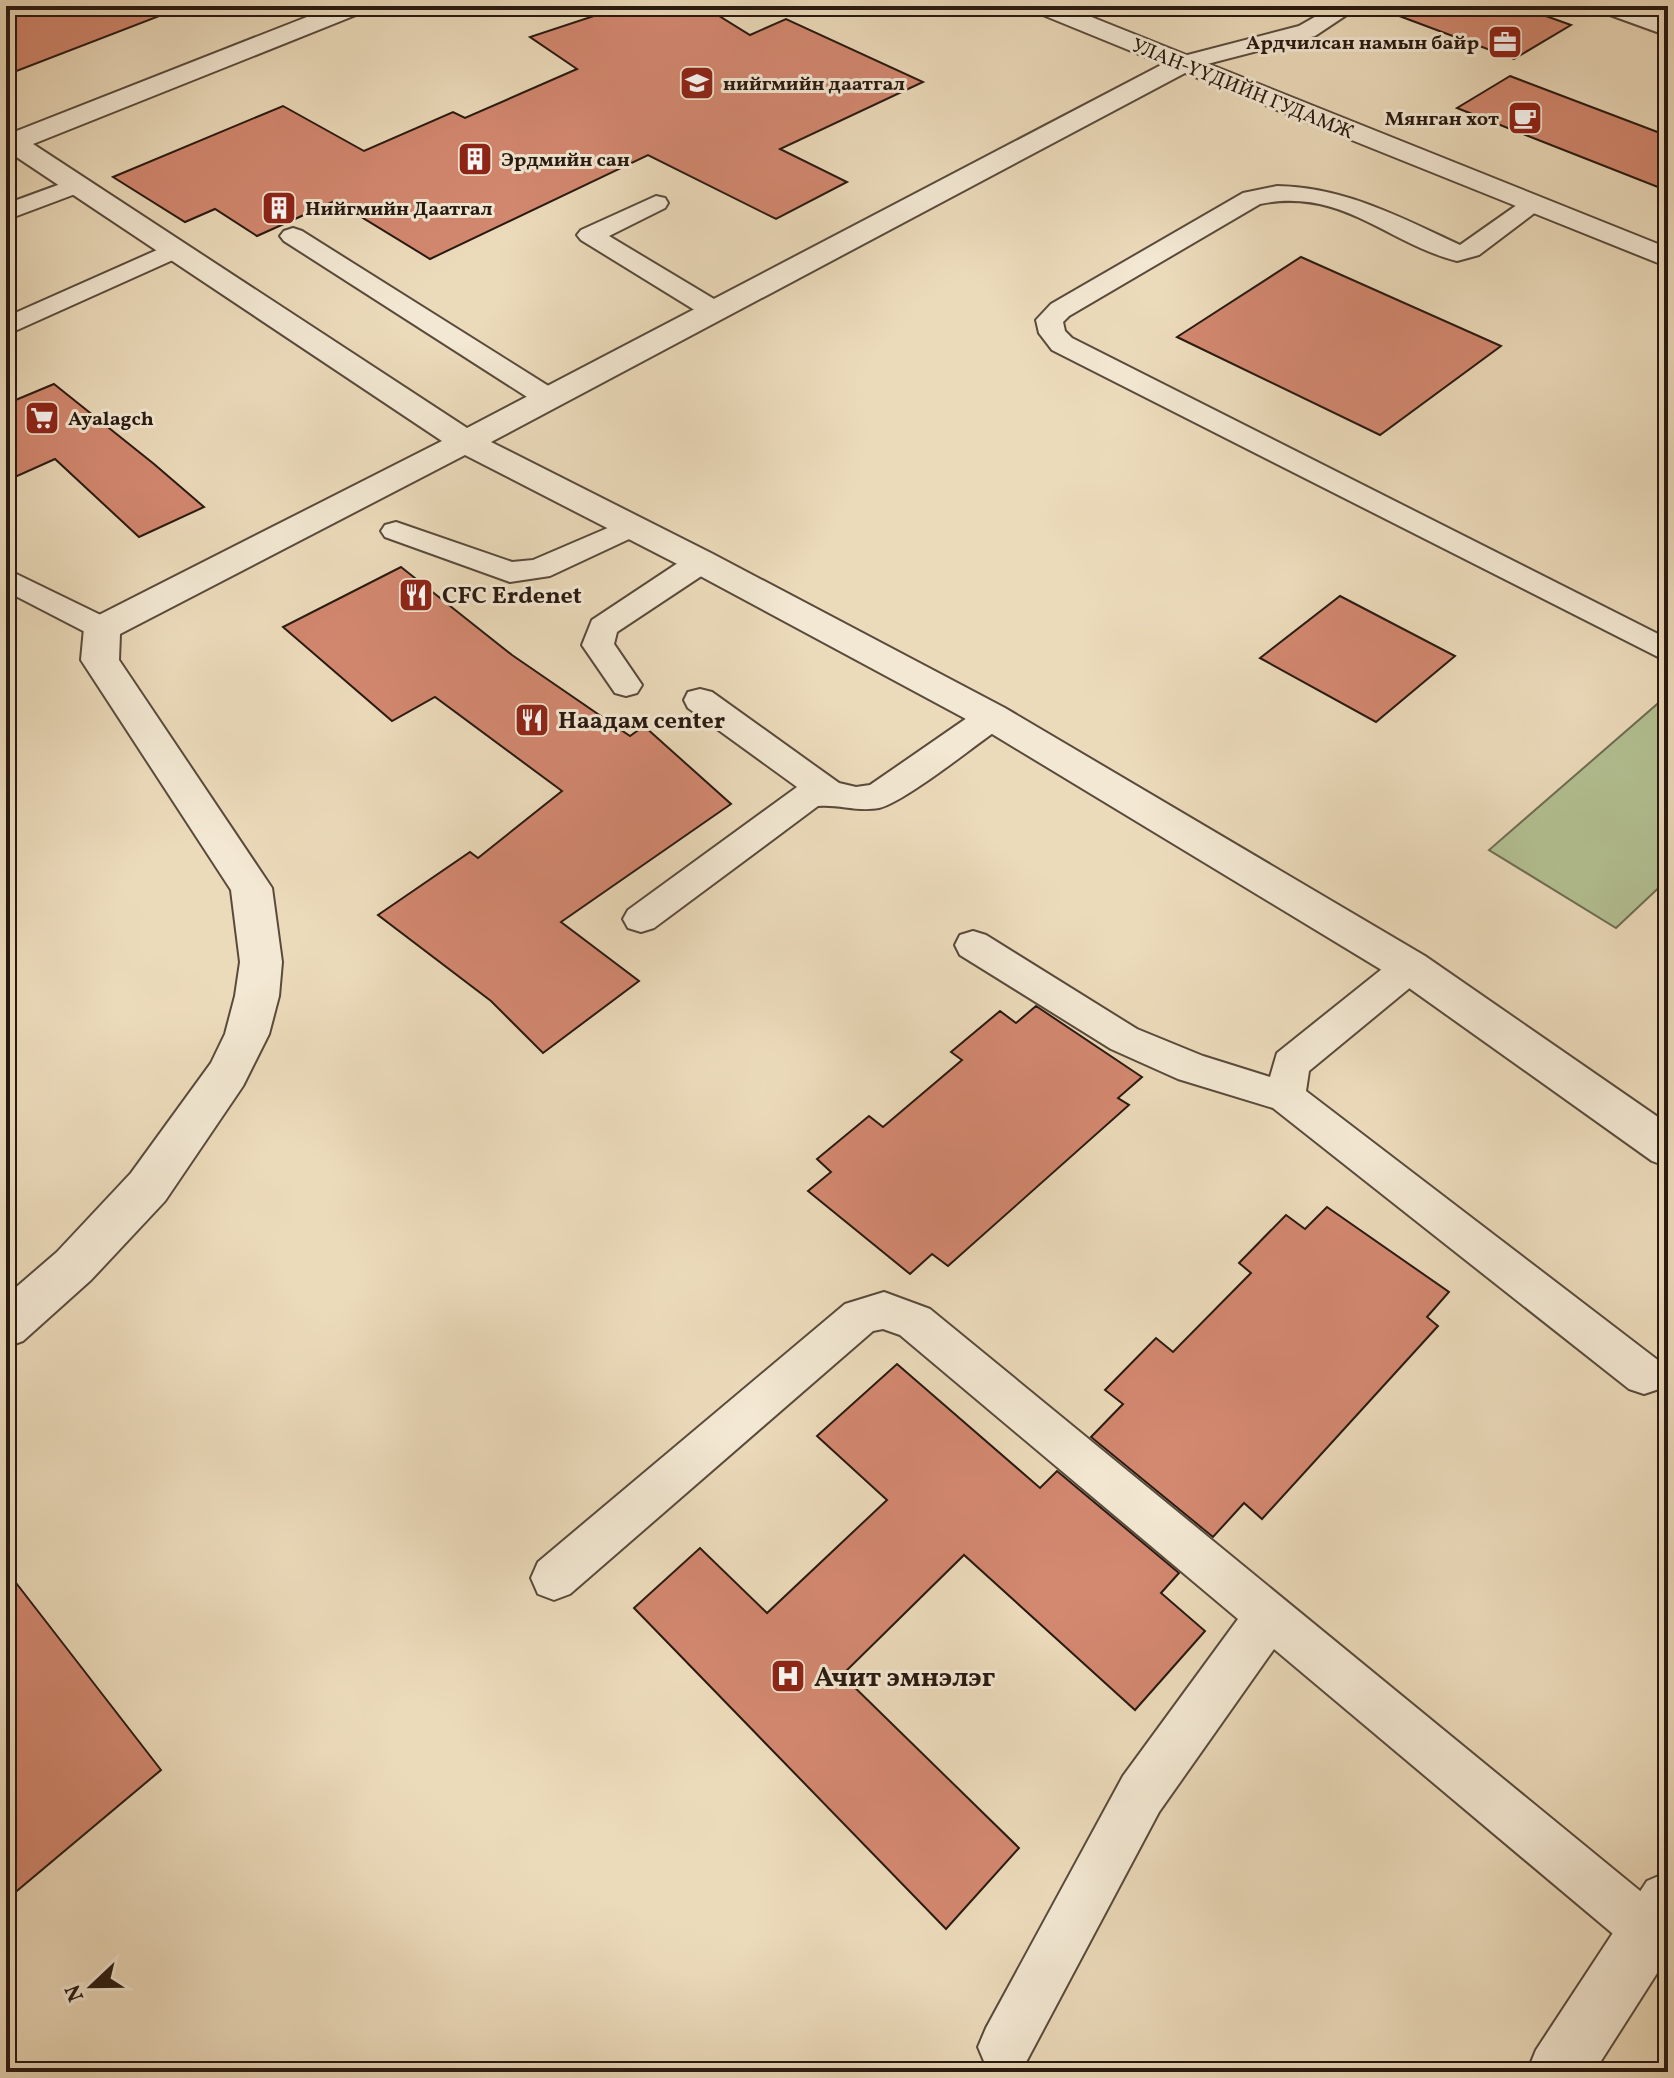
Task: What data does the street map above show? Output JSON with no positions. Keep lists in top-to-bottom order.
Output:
{
  "streets": {
    "street": ["УЛАН-ҮҮДИЙН ГУДАМЖ"]
  },
  "places": {
    "office": ["Ардчилсан намын байр"],
    "school or university": ["нийгмийн даатгал"],
    "cafe": ["Мянган хот"],
    "building": ["Эрдмийн сан", "Нийгмийн Даатгал"],
    "supermarket": ["Ayalagch"],
    "restaurant": ["CFC Erdenet", "Наадам center"],
    "hospital": ["Ачит эмнэлэг"]
  },
  "north": "left"
}
